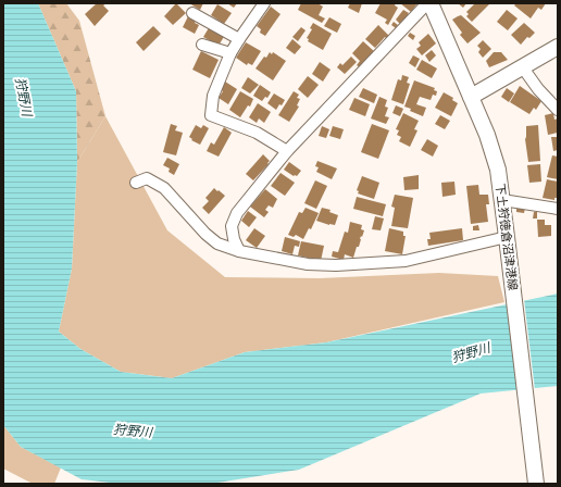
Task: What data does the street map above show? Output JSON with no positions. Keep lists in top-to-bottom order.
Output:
{
  "streets": {
    "main road": ["下土狩徳倉沼津港線"]
  },
  "water": ["狩野川"]
}
